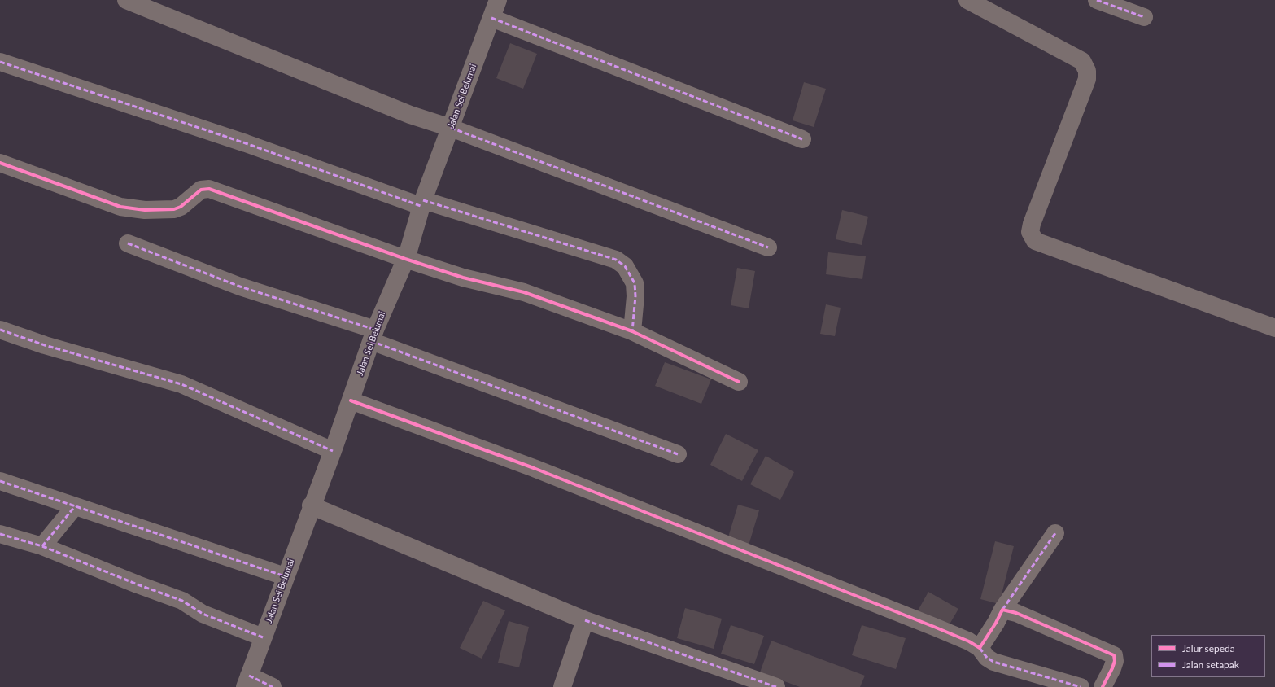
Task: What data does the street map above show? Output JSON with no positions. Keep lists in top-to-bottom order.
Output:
{
  "streets": {
    "street": ["Jalan Sei Belumai"]
  },
  "legend": ["Jalur sepeda", "Jalan setapak"]
}
